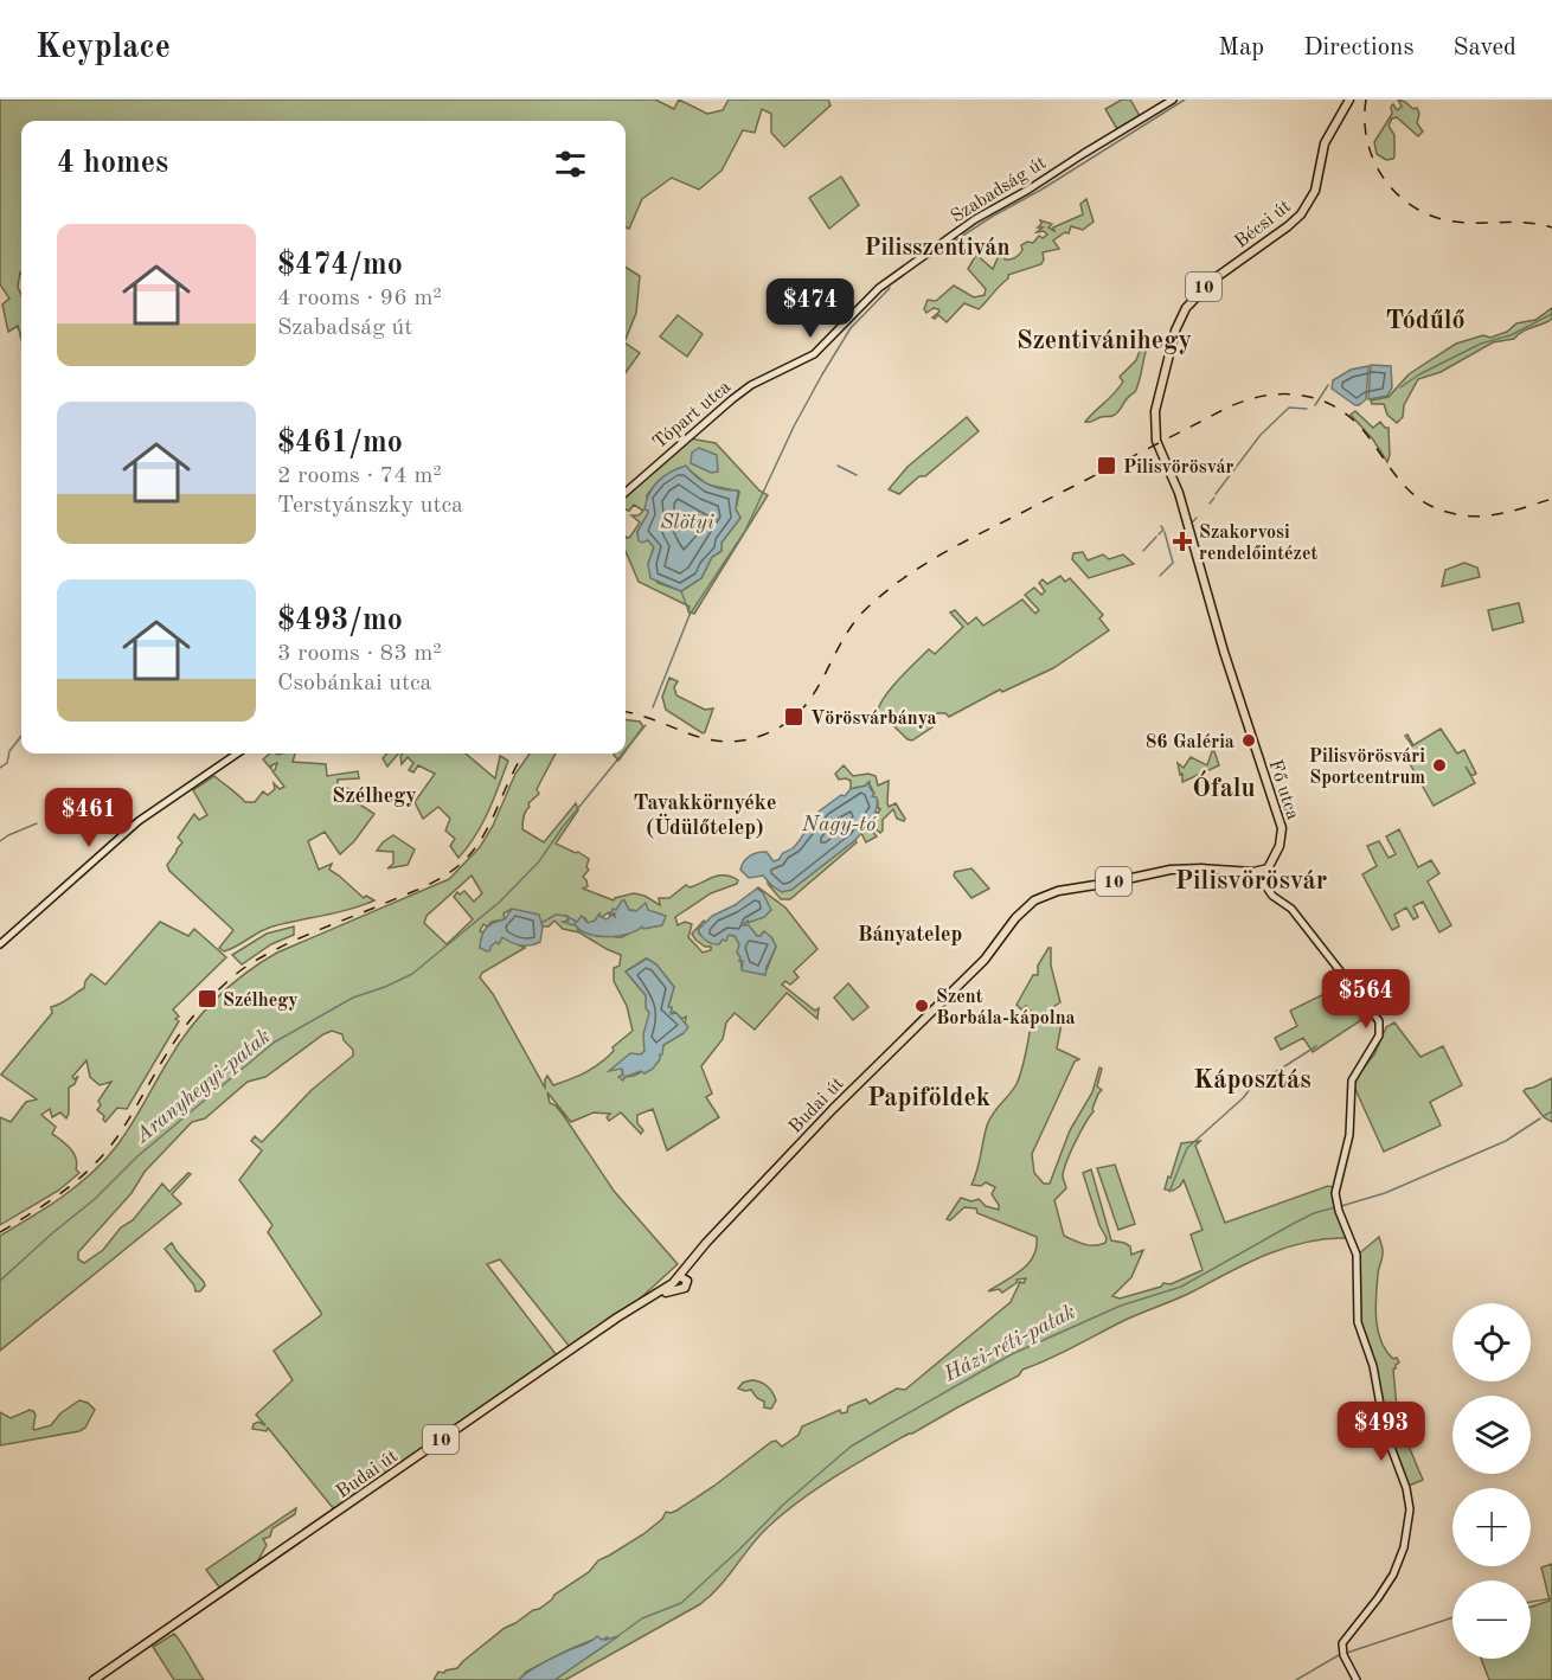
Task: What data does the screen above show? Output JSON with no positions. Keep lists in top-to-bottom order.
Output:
{
  "streets": {
    "main road": [
      "Szabadság út",
      "Bécsi út",
      "10",
      "Tópart utca",
      "Fő utca",
      "Budai út"
    ]
  },
  "crossings": [
    ["Szabadság út", "Tópart utca"],
    ["Bécsi út", "Fő utca"],
    ["10", "Budai út"],
    ["Fő utca", "Budai út"]
  ],
  "districts": [
    "Pilisszentiván",
    "Tódűlő",
    "Szentivánihegy",
    "Ófalu",
    "Szélhegy",
    "Tavakkörnyéke (Üdülőtelep)",
    "Pilisvörösvár",
    "Bányatelep",
    "Káposztás",
    "Papiföldek"
  ],
  "water": [
    "Slötyi",
    "Nagy-tó",
    "Aranyhegyi-patak",
    "Házi-réti-patak"
  ],
  "places": {
    "transit": ["Pilisvörösvár", "Vörösvárbánya", "Szélhegy"],
    "health": ["Szakorvosi rendelőintézet"],
    "other": ["86 Galéria", "Pilisvörösvári Sportcentrum", "Szent Borbála-kápolna"]
  },
  "page": {
    "header": "Keyplace",
    "nav": ["Map", "Directions", "Saved"],
    "heading": "4 homes",
    "list": [
      {
        "name": "$474/mo",
        "note": "4 rooms · 96 m² · Szabadság út"
      },
      {
        "name": "$461/mo",
        "note": "2 rooms · 74 m² · Terstyánszky utca"
      },
      {
        "name": "$493/mo",
        "note": "3 rooms · 83 m² · Csobánkai utca"
      }
    ],
    "price": [
      "$474",
      "$461",
      "$564",
      "$493"
    ],
    "map_buttons": ["+", "−"]
  }
}
